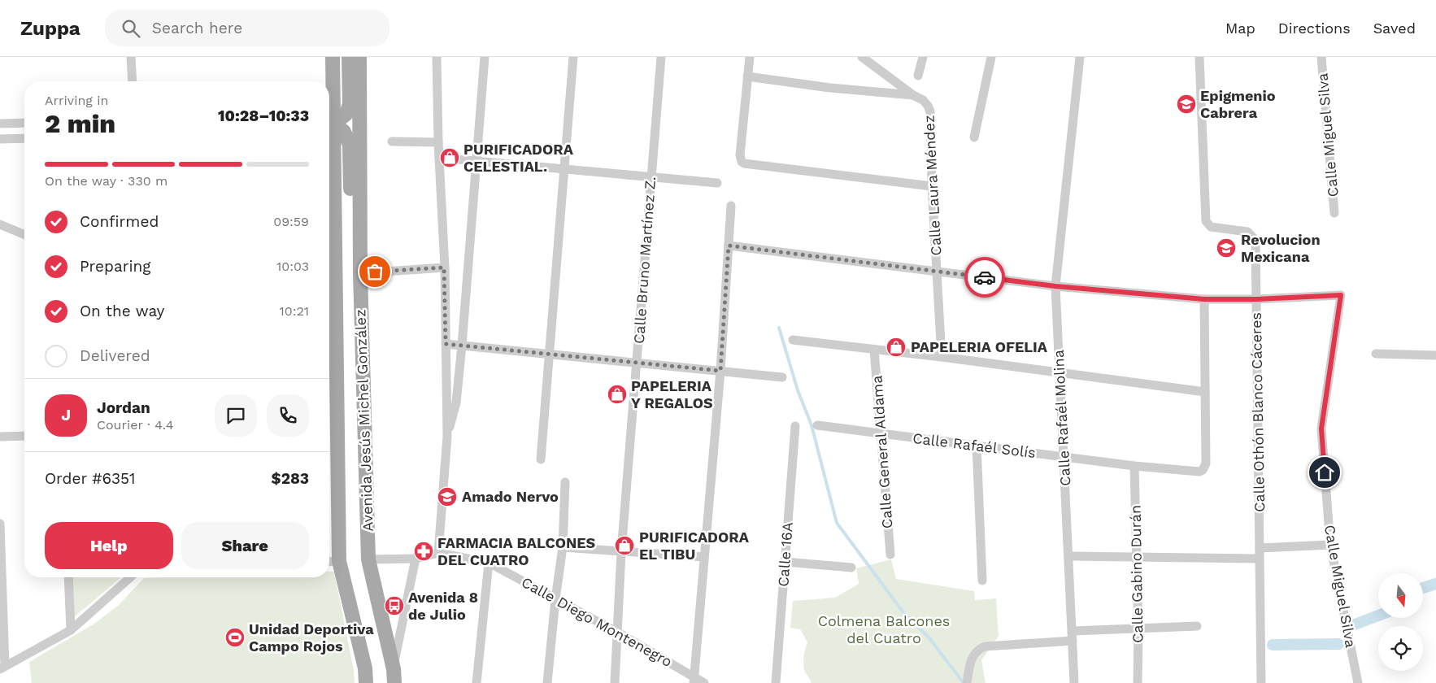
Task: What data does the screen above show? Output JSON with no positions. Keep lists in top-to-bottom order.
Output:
{
  "streets": {
    "main road": ["Avenida Jesús Michel González"],
    "street": [
      "Calle Miguel Silva",
      "Calle Laura Méndez",
      "Calle Bruno Martínez Z.",
      "Calle Othón Blanco Cáceres",
      "Calle Rafaél Molina",
      "Calle Rafaél Solís",
      "Calle General Aldama",
      "Calle 16A",
      "Calle Gabino Durán",
      "Calle Diego Montenegro"
    ]
  },
  "crossings": [
    ["Calle Miguel Silva", "Calle Othón Blanco Cáceres"],
    ["Calle Bruno Martínez Z.", "Calle Diego Montenegro"],
    ["Calle Rafaél Molina", "Calle Rafaél Solís"],
    ["Avenida Jesús Michel González", "Calle Diego Montenegro"],
    ["Calle Rafaél Solís", "Calle General Aldama"],
    ["Calle Rafaél Solís", "Calle Gabino Durán"]
  ],
  "parks": ["Colmena Balcones del Cuatro"],
  "places": {
    "school or university": ["Epigmenio Cabrera", "Revolucion Mexicana", "Amado Nervo"],
    "shop": [
      "PURIFICADORA CELESTIAL.",
      "PAPELERIA OFELIA",
      "PAPELERIA Y REGALOS",
      "PURIFICADORA EL TIBU"
    ],
    "pharmacy": ["FARMACIA BALCONES DEL CUATRO"],
    "bus stop": ["Avenida 8 de Julio"],
    "sports": ["Unidad Deportiva Campo Rojos"]
  },
  "north": "bottom",
  "page": {
    "header": "Zuppa",
    "search": "Search here",
    "nav": ["Map", "Directions", "Saved"],
    "heading": ["2 min", "Arriving in", "10:28–10:33"],
    "panel": [
      "Jordan",
      "Courier · 4.4",
      "Order #6351",
      "$283"
    ],
    "bar": "On the way · 330 m",
    "list": [
      ["Confirmed", "09:59"],
      ["Preparing", "10:03"],
      ["On the way", "10:21"],
      "Delivered"
    ],
    "round": "J",
    "buttons": ["Help", "Share"]
  }
}
